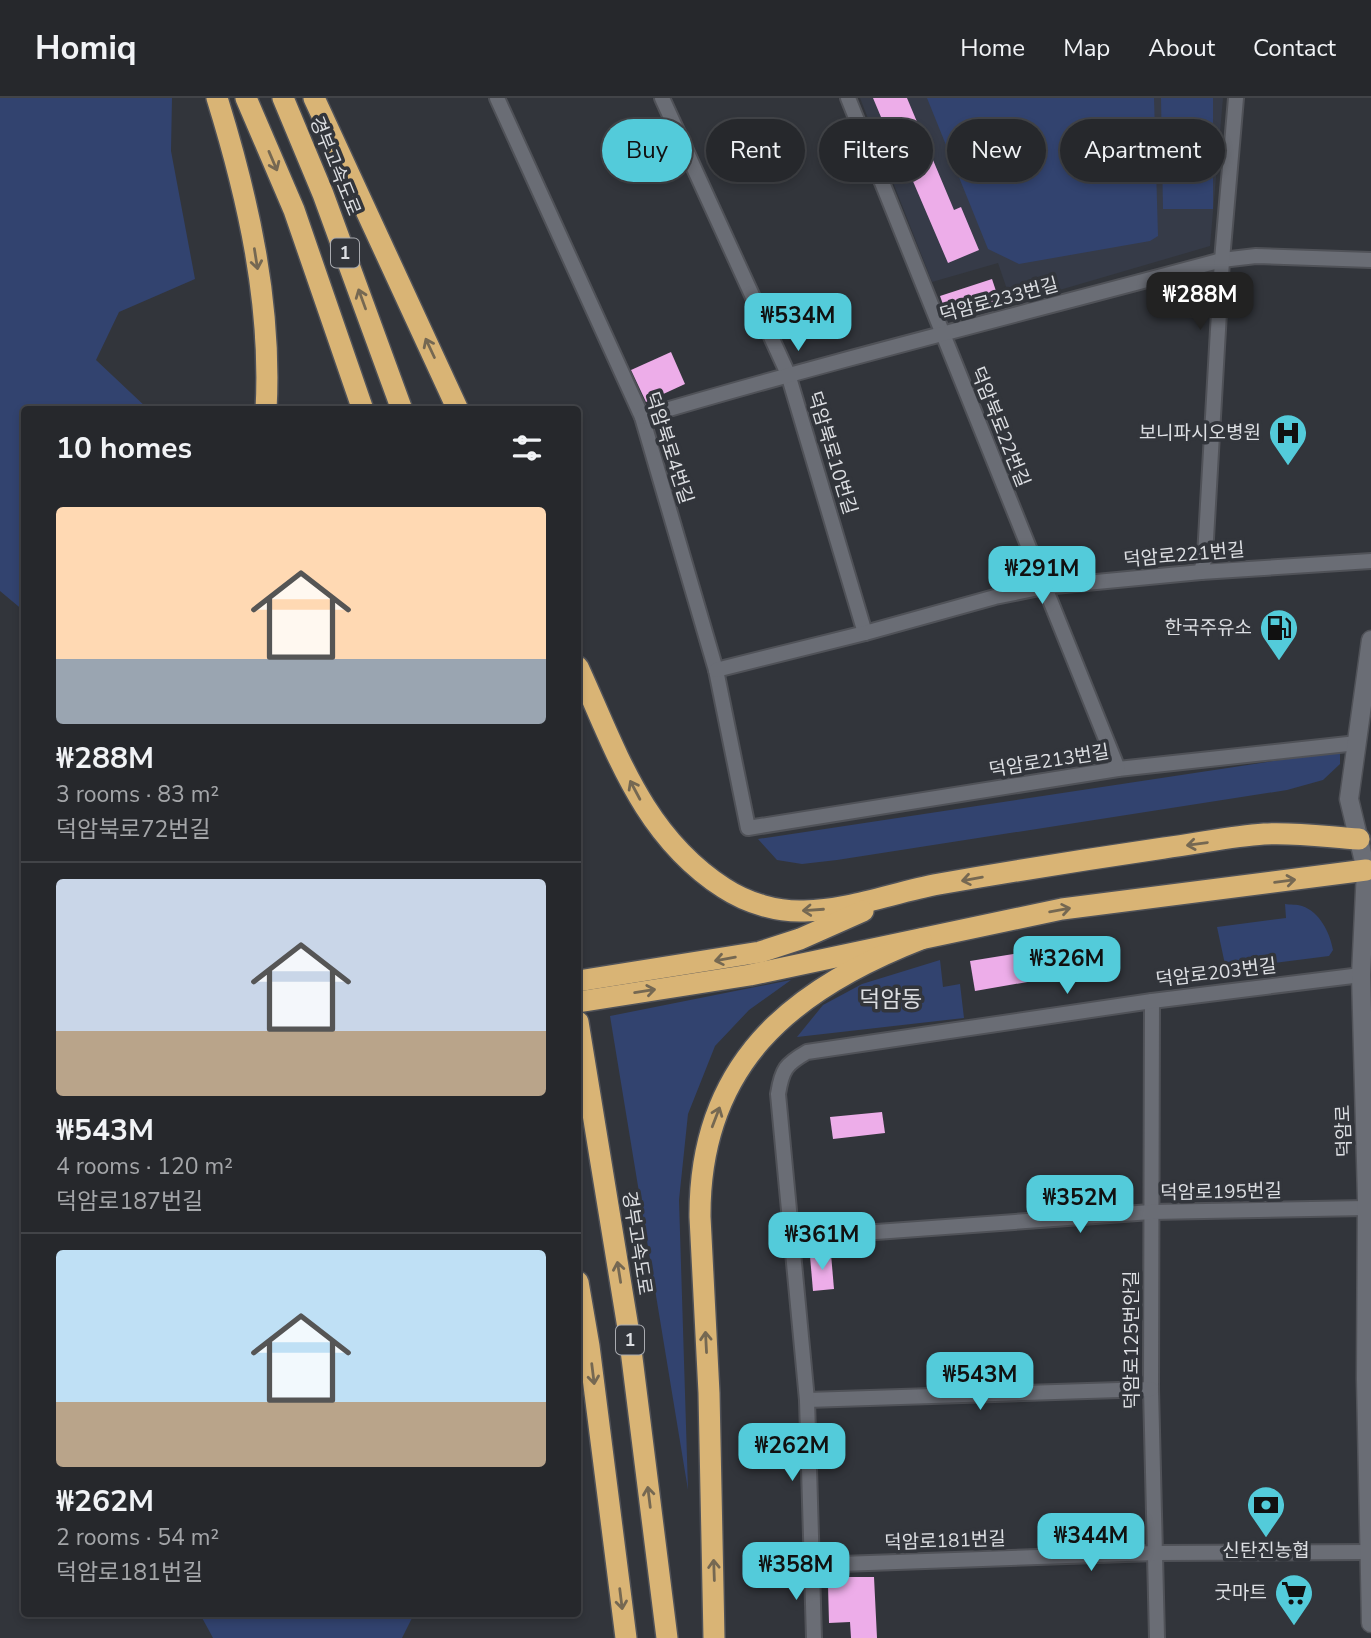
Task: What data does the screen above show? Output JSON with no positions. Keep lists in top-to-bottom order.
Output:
{
  "streets": {
    "highway": ["경부고속도로", "1"],
    "street": [
      "덕암로233번길",
      "덕암북로22번길",
      "덕암북로4번길",
      "덕암북로10번길",
      "덕암로221번길",
      "덕암로213번길",
      "덕암로203번길",
      "덕암로",
      "덕암로195번길",
      "덕암로125번안길",
      "덕암로181번길"
    ]
  },
  "crossings": [
    ["덕암로233번길", "덕암북로22번길"],
    ["덕암로233번길", "덕암북로4번길"],
    ["덕암로233번길", "덕암북로10번길"],
    ["덕암북로22번길", "덕암로221번길"],
    ["덕암북로22번길", "덕암로213번길"],
    ["덕암북로4번길", "덕암로221번길"],
    ["덕암북로4번길", "덕암로213번길"],
    ["덕암북로10번길", "덕암로221번길"],
    ["덕암로213번길", "덕암로"],
    ["덕암로203번길", "덕암로"],
    ["덕암로203번길", "덕암로195번길"],
    ["덕암로203번길", "덕암로125번안길"],
    ["덕암로", "덕암로195번길"],
    ["덕암로", "덕암로181번길"],
    ["덕암로195번길", "덕암로125번안길"],
    ["덕암로125번안길", "덕암로181번길"]
  ],
  "districts": ["덕암동"],
  "places": {
    "hospital": ["보니파시오병원"],
    "fuel station": ["한국주유소"],
    "bank": ["신탄진농협"],
    "supermarket": ["굿마트"]
  },
  "page": {
    "header": "Homiq",
    "nav": [
      "Home",
      "Map",
      "About",
      "Contact"
    ],
    "chip": [
      "Buy",
      "Rent",
      "Filters",
      "New",
      "Apartment"
    ],
    "price": [
      "₩288M",
      "₩534M",
      "₩291M",
      "₩326M",
      "₩352M",
      "₩361M",
      "₩543M",
      "₩262M",
      "₩344M",
      "₩358M"
    ],
    "heading": "10 homes",
    "list": [
      {
        "name": "₩288M",
        "note": "3 rooms · 83 m² · 덕암북로72번길"
      },
      {
        "name": "₩543M",
        "note": "4 rooms · 120 m² · 덕암로187번길"
      },
      {
        "name": "₩262M",
        "note": "2 rooms · 54 m² · 덕암로181번길"
      }
    ]
  }
}
